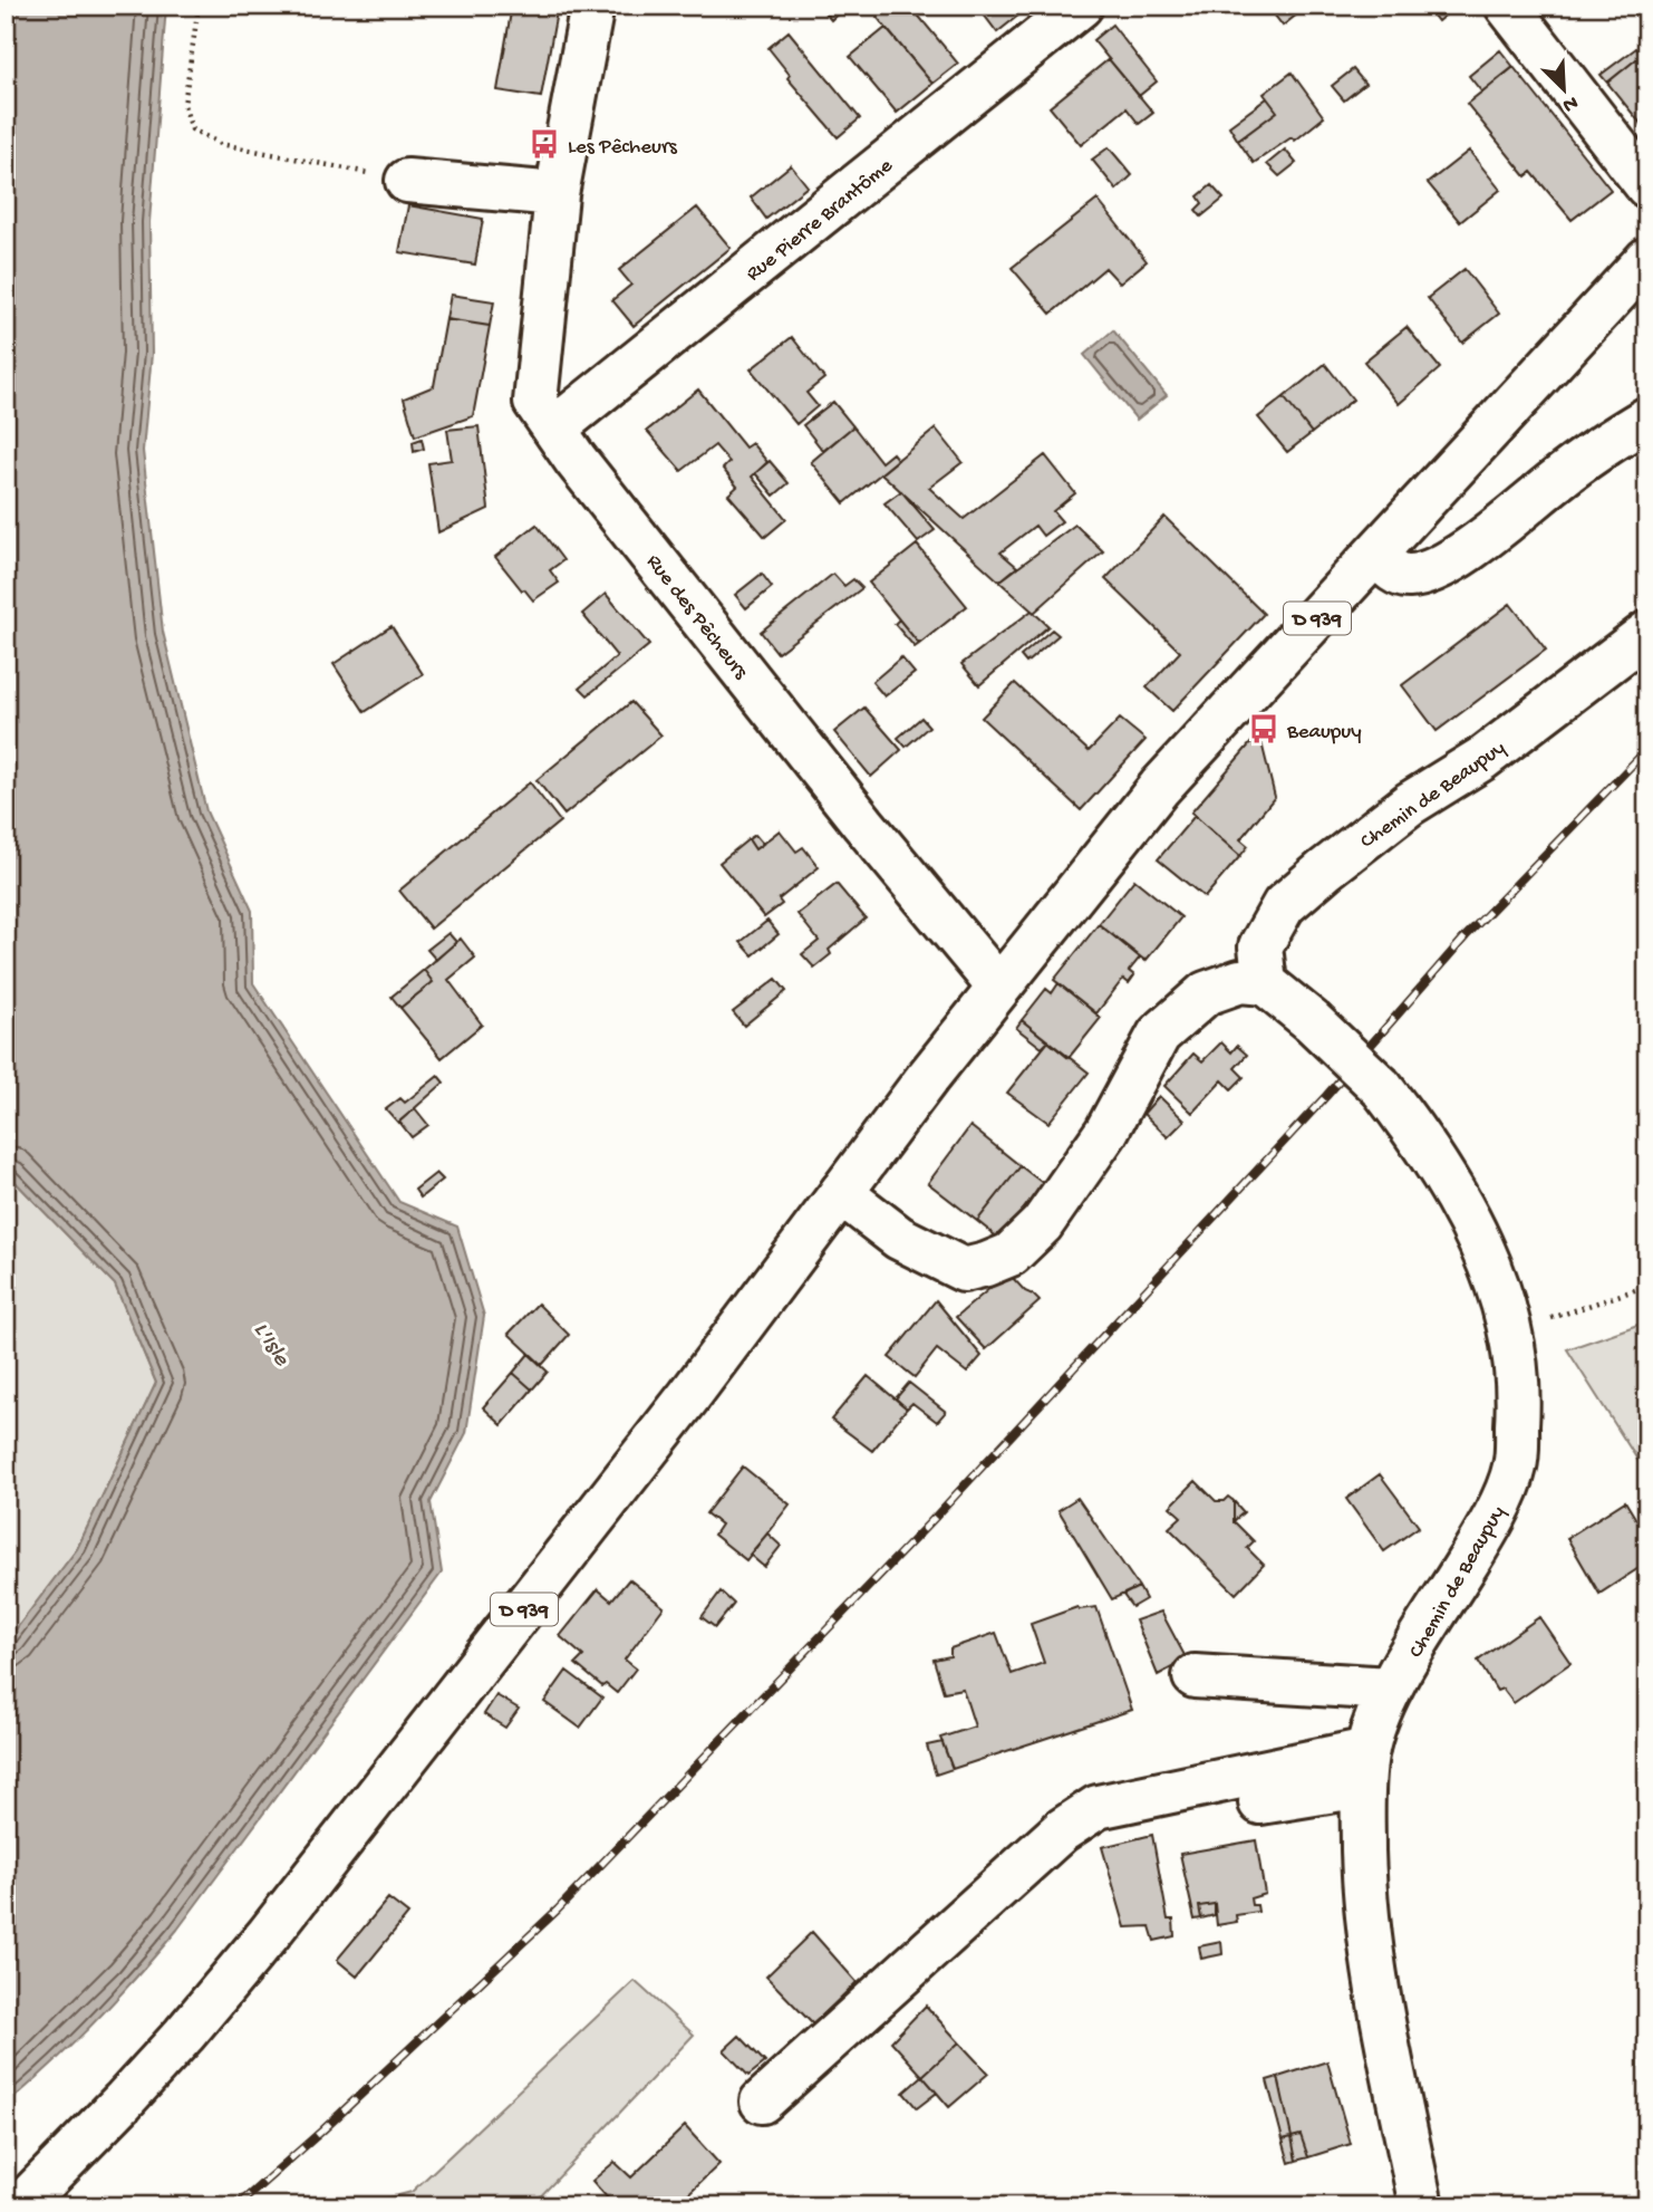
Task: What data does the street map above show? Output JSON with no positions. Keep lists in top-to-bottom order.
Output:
{
  "streets": {
    "street": [
      "Rue Pierre Brantôme",
      "Rue des Pêcheurs",
      "D 939",
      "Chemin de Beaupuy"
    ]
  },
  "crossings": [
    ["Rue Pierre Brantôme", "Rue des Pêcheurs"],
    ["Rue des Pêcheurs", "D 939"]
  ],
  "water": ["L'Isle"],
  "places": {
    "bus stop": ["Les Pêcheurs", "Beaupuy"]
  },
  "north": "bottom right"
}
